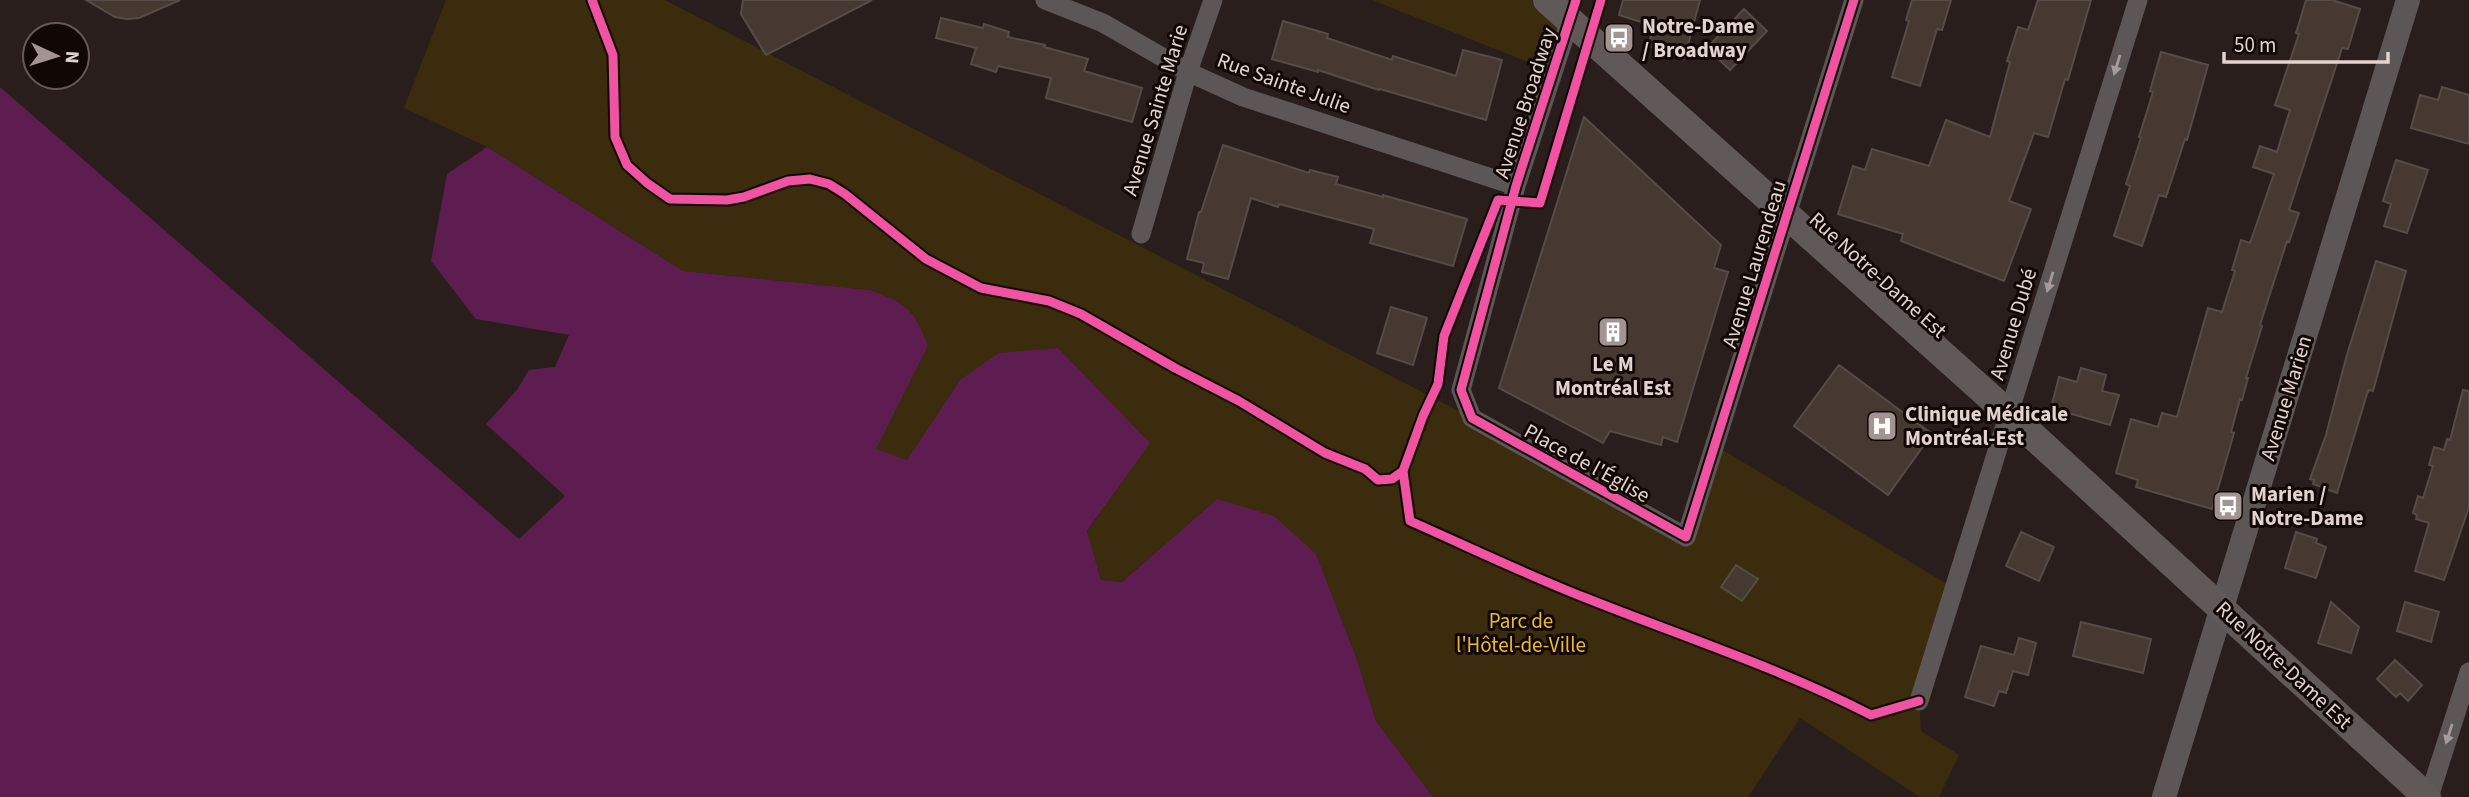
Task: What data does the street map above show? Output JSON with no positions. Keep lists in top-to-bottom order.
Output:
{
  "streets": {
    "main road": ["Rue Notre-Dame Est"],
    "street": [
      "Rue Sainte Julie",
      "Avenue Broadway",
      "Avenue Sainte Marie",
      "Avenue Laurendeau",
      "Avenue Dubé",
      "Avenue Marien",
      "Place de l'Église"
    ]
  },
  "crossings": [
    ["Rue Sainte Julie", "Avenue Broadway"],
    ["Rue Sainte Julie", "Avenue Sainte Marie"],
    ["Avenue Broadway", "Rue Notre-Dame Est"],
    ["Avenue Broadway", "Place de l'Église"],
    ["Avenue Laurendeau", "Rue Notre-Dame Est"],
    ["Avenue Laurendeau", "Place de l'Église"],
    ["Rue Notre-Dame Est", "Avenue Dubé"],
    ["Rue Notre-Dame Est", "Avenue Marien"]
  ],
  "one_way": ["Avenue Dubé"],
  "parks": ["Parc de l'Hôtel-de-Ville"],
  "places": {
    "bus stop": ["Notre-Dame / Broadway", "Marien / Notre-Dame"],
    "building": ["Le M Montréal Est"],
    "hospital": ["Clinique Médicale Montréal-Est"]
  },
  "scale_bar": "50 m",
  "north": "right"
}
